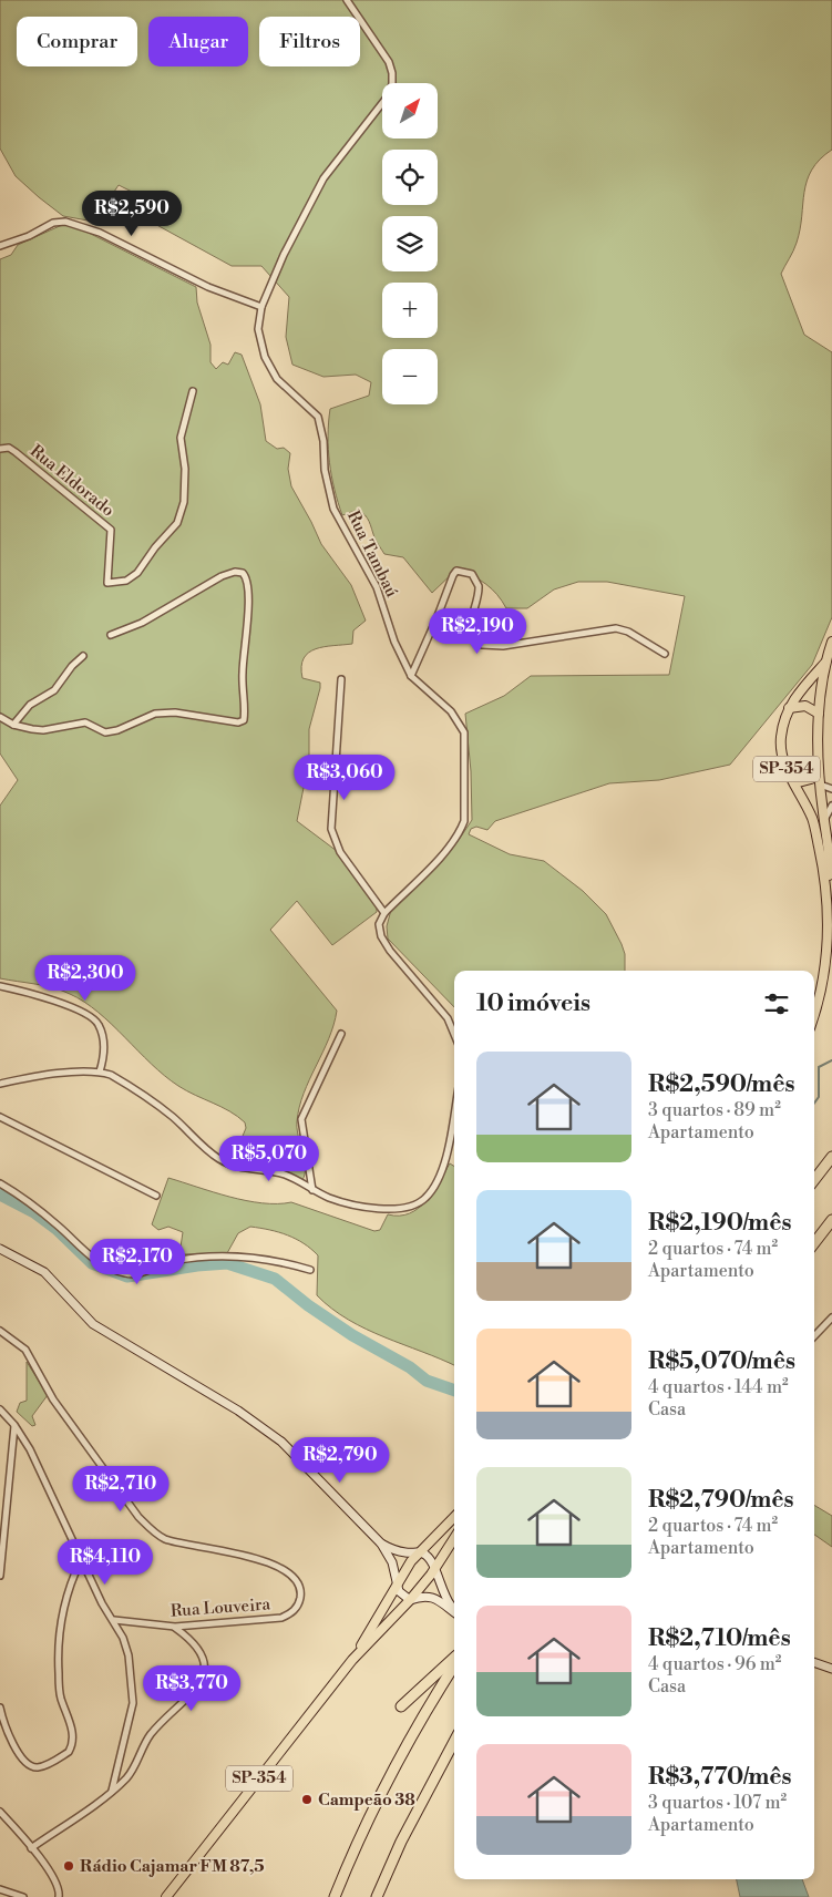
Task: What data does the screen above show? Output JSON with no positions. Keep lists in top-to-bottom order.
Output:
{
  "streets": {
    "main road": ["SP-354"],
    "street": ["Rua Eldorado", "Rua Tambaú", "Rua Louveira"]
  },
  "places": ["Campeão 38", "Rádio Cajamar FM 87,5"],
  "north": "top right",
  "page": {
    "chip": ["Comprar", "Alugar", "Filtros"],
    "map_buttons": ["+", "−"],
    "price": [
      "R$2,590",
      "R$2,190",
      "R$3,060",
      "R$2,300",
      "R$5,070",
      "R$2,170",
      "R$2,790",
      "R$2,710",
      "R$4,110",
      "R$3,770"
    ],
    "heading": "10 imóveis",
    "list": [
      {
        "name": "R$2,590/mês",
        "note": "3 quartos · 89 m² · Apartamento"
      },
      {
        "name": "R$2,190/mês",
        "note": "2 quartos · 74 m² · Apartamento"
      },
      {
        "name": "R$5,070/mês",
        "note": "4 quartos · 144 m² · Casa"
      },
      {
        "name": "R$2,790/mês",
        "note": "2 quartos · 74 m² · Apartamento"
      },
      {
        "name": "R$2,710/mês",
        "note": "4 quartos · 96 m² · Casa"
      },
      {
        "name": "R$3,770/mês",
        "note": "3 quartos · 107 m² · Apartamento"
      }
    ]
  }
}
